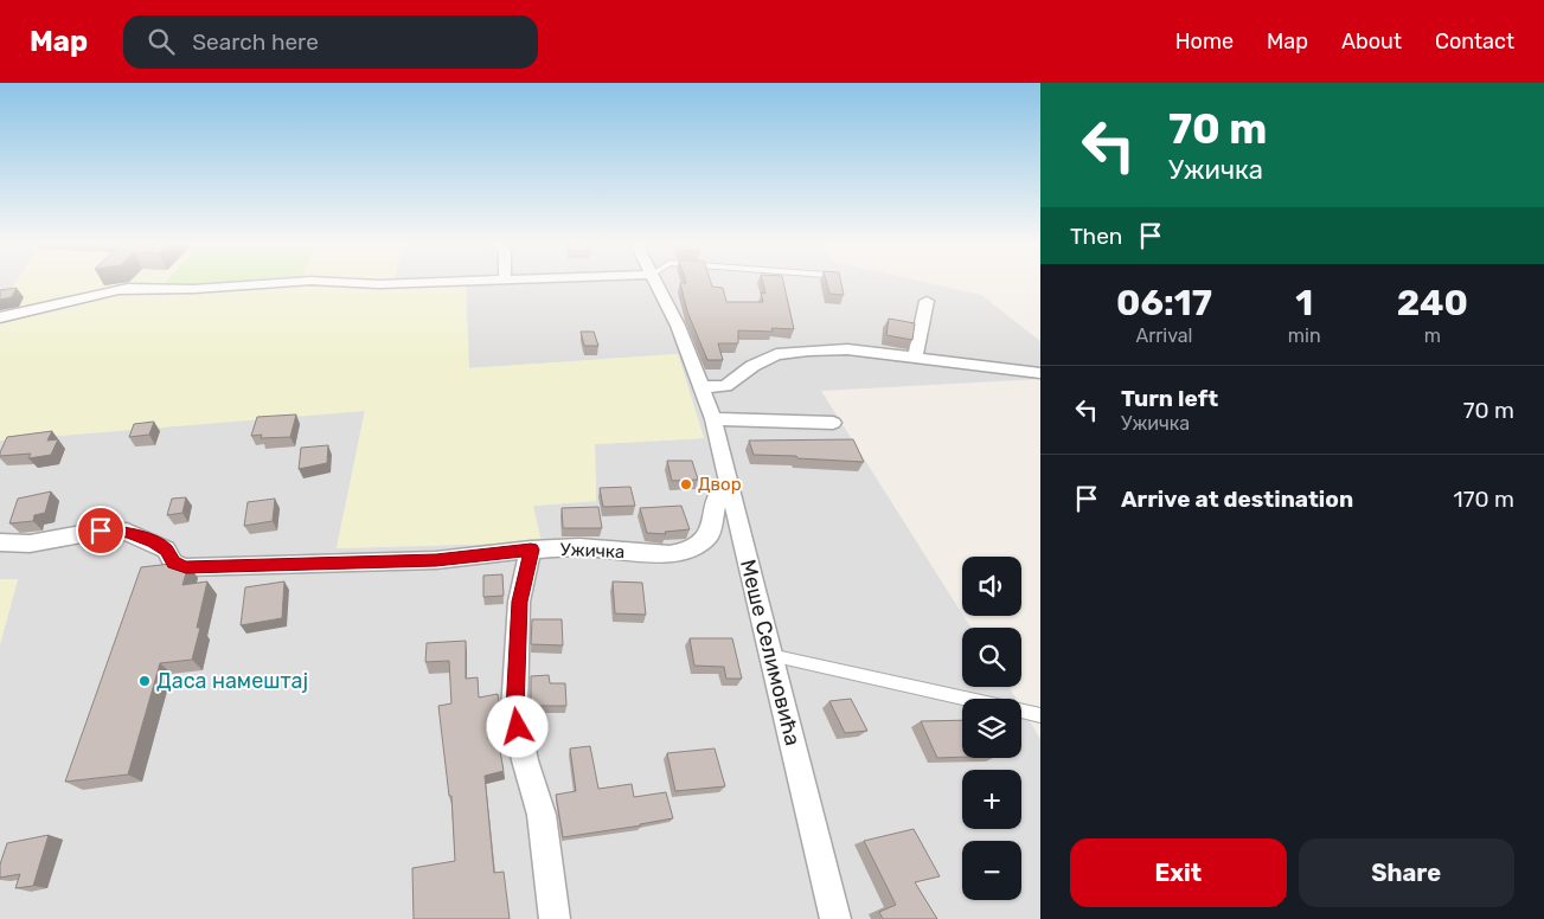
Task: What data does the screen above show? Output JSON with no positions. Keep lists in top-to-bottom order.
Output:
{
  "streets": {
    "street": ["Ужичка", "Меше Селимовића"]
  },
  "crossings": [
    ["Ужичка", "Меше Селимовића"]
  ],
  "places": ["Двор", "Даса намештај"],
  "page": {
    "header": "Map",
    "search": "Search here",
    "nav": [
      "Home",
      "Map",
      "About",
      "Contact"
    ],
    "turn": ["70 m", "Ужичка"],
    "then": "Then",
    "eta": [
      "06:17",
      "Arrival",
      "1",
      "min",
      "240",
      "m"
    ],
    "list": [
      {
        "name": "Turn left",
        "note": "Ужичка",
        "value": "70 m"
      },
      {
        "name": "Arrive at destination",
        "value": "170 m"
      }
    ],
    "map_buttons": ["+", "−"],
    "buttons": ["Exit", "Share"]
  }
}
